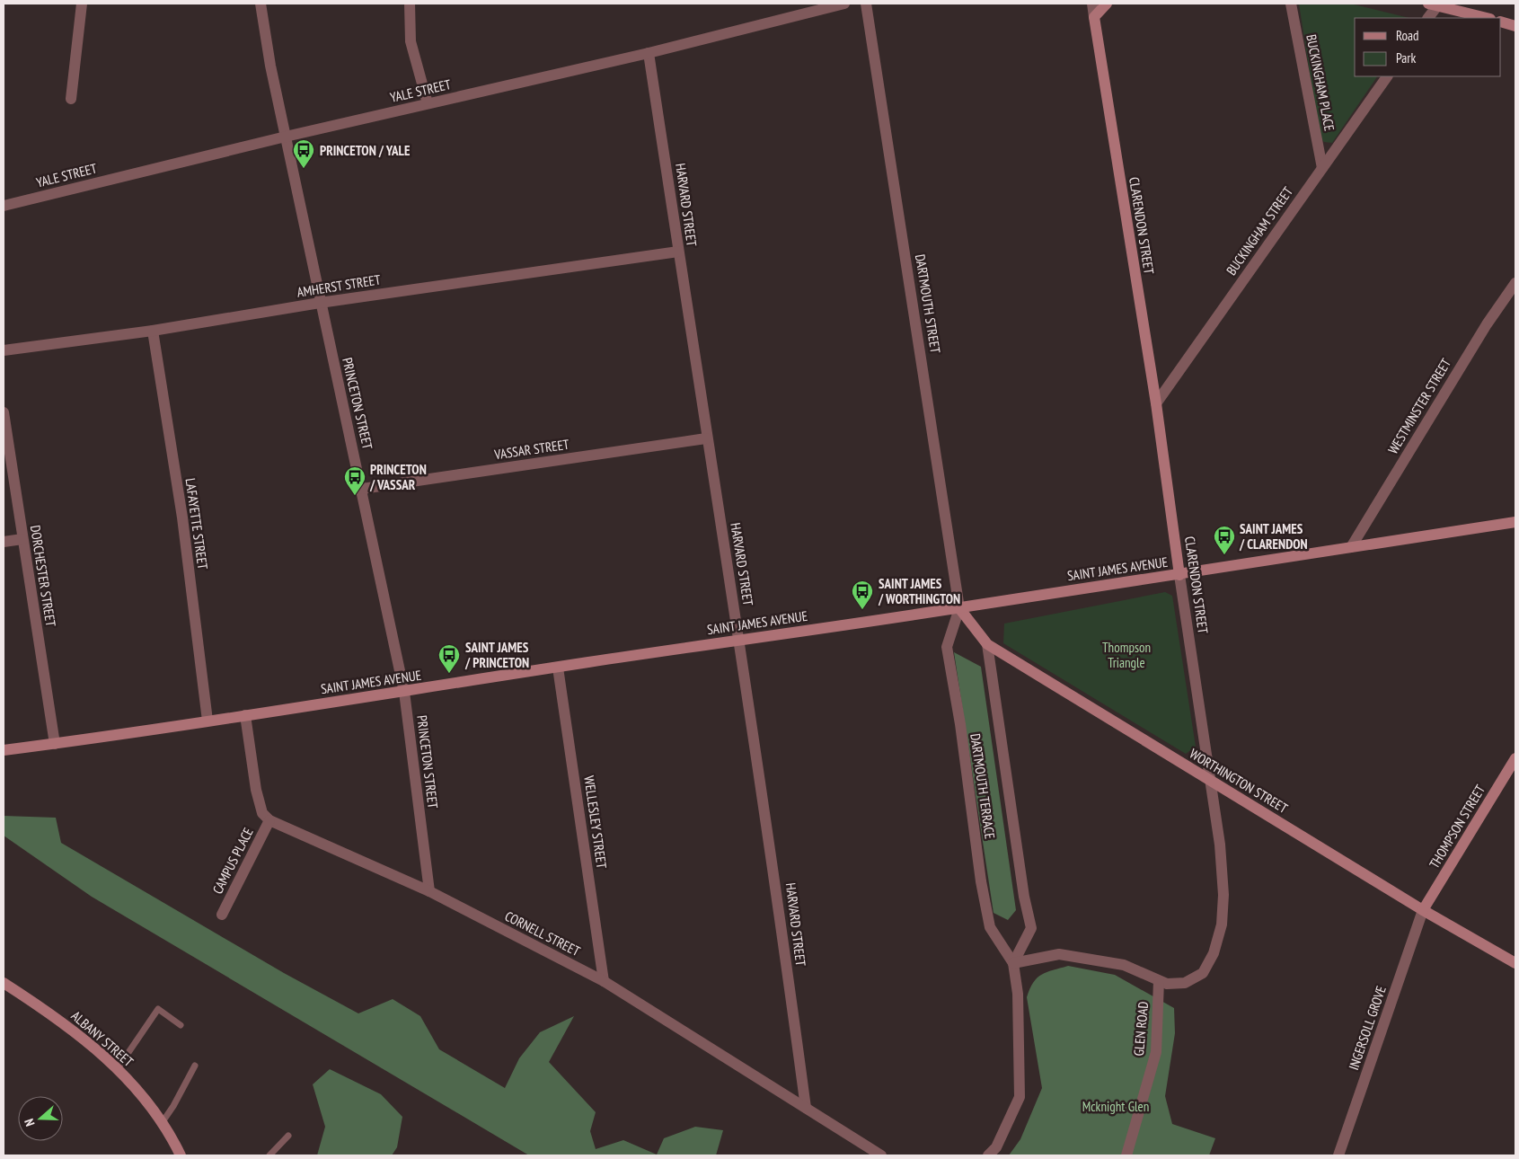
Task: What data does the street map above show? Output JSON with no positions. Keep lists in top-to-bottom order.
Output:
{
  "streets": {
    "main road": [
      "CLARENDON STREET",
      "SAINT JAMES AVENUE",
      "WORTHINGTON STREET",
      "THOMPSON STREET",
      "ALBANY STREET"
    ],
    "street": [
      "BUCKINGHAM PLACE",
      "YALE STREET",
      "HARVARD STREET",
      "BUCKINGHAM STREET",
      "AMHERST STREET",
      "DARTMOUTH STREET",
      "PRINCETON STREET",
      "WESTMINSTER STREET",
      "VASSAR STREET",
      "LAFAYETTE STREET",
      "DORCHESTER STREET",
      "DARTMOUTH TERRACE",
      "WELLESLEY STREET",
      "CAMPUS PLACE",
      "CORNELL STREET",
      "INGERSOLL GROVE",
      "GLEN ROAD"
    ]
  },
  "crossings": [
    ["BUCKINGHAM PLACE", "BUCKINGHAM STREET"],
    ["YALE STREET", "HARVARD STREET"],
    ["YALE STREET", "PRINCETON STREET"],
    ["HARVARD STREET", "AMHERST STREET"],
    ["HARVARD STREET", "VASSAR STREET"],
    ["HARVARD STREET", "SAINT JAMES AVENUE"],
    ["HARVARD STREET", "CORNELL STREET"],
    ["CLARENDON STREET", "BUCKINGHAM STREET"],
    ["CLARENDON STREET", "SAINT JAMES AVENUE"],
    ["CLARENDON STREET", "WORTHINGTON STREET"],
    ["CLARENDON STREET", "DARTMOUTH TERRACE"],
    ["CLARENDON STREET", "GLEN ROAD"],
    ["AMHERST STREET", "PRINCETON STREET"],
    ["AMHERST STREET", "LAFAYETTE STREET"],
    ["DARTMOUTH STREET", "SAINT JAMES AVENUE"],
    ["DARTMOUTH STREET", "WORTHINGTON STREET"],
    ["DARTMOUTH STREET", "DARTMOUTH TERRACE"],
    ["PRINCETON STREET", "VASSAR STREET"],
    ["PRINCETON STREET", "SAINT JAMES AVENUE"],
    ["PRINCETON STREET", "CORNELL STREET"],
    ["WESTMINSTER STREET", "SAINT JAMES AVENUE"],
    ["LAFAYETTE STREET", "SAINT JAMES AVENUE"],
    ["SAINT JAMES AVENUE", "DORCHESTER STREET"],
    ["SAINT JAMES AVENUE", "WORTHINGTON STREET"],
    ["SAINT JAMES AVENUE", "DARTMOUTH TERRACE"],
    ["SAINT JAMES AVENUE", "WELLESLEY STREET"],
    ["WORTHINGTON STREET", "DARTMOUTH TERRACE"],
    ["WORTHINGTON STREET", "THOMPSON STREET"],
    ["WORTHINGTON STREET", "INGERSOLL GROVE"],
    ["WELLESLEY STREET", "CORNELL STREET"],
    ["THOMPSON STREET", "INGERSOLL GROVE"],
    ["CAMPUS PLACE", "CORNELL STREET"]
  ],
  "parks": ["Thompson Triangle", "Mcknight Glen"],
  "places": {
    "bus stop": [
      "PRINCETON / YALE",
      "PRINCETON / VASSAR",
      "SAINT JAMES / CLARENDON",
      "SAINT JAMES / WORTHINGTON",
      "SAINT JAMES / PRINCETON"
    ]
  },
  "legend": ["Road", "Park"],
  "north": "left"
}
